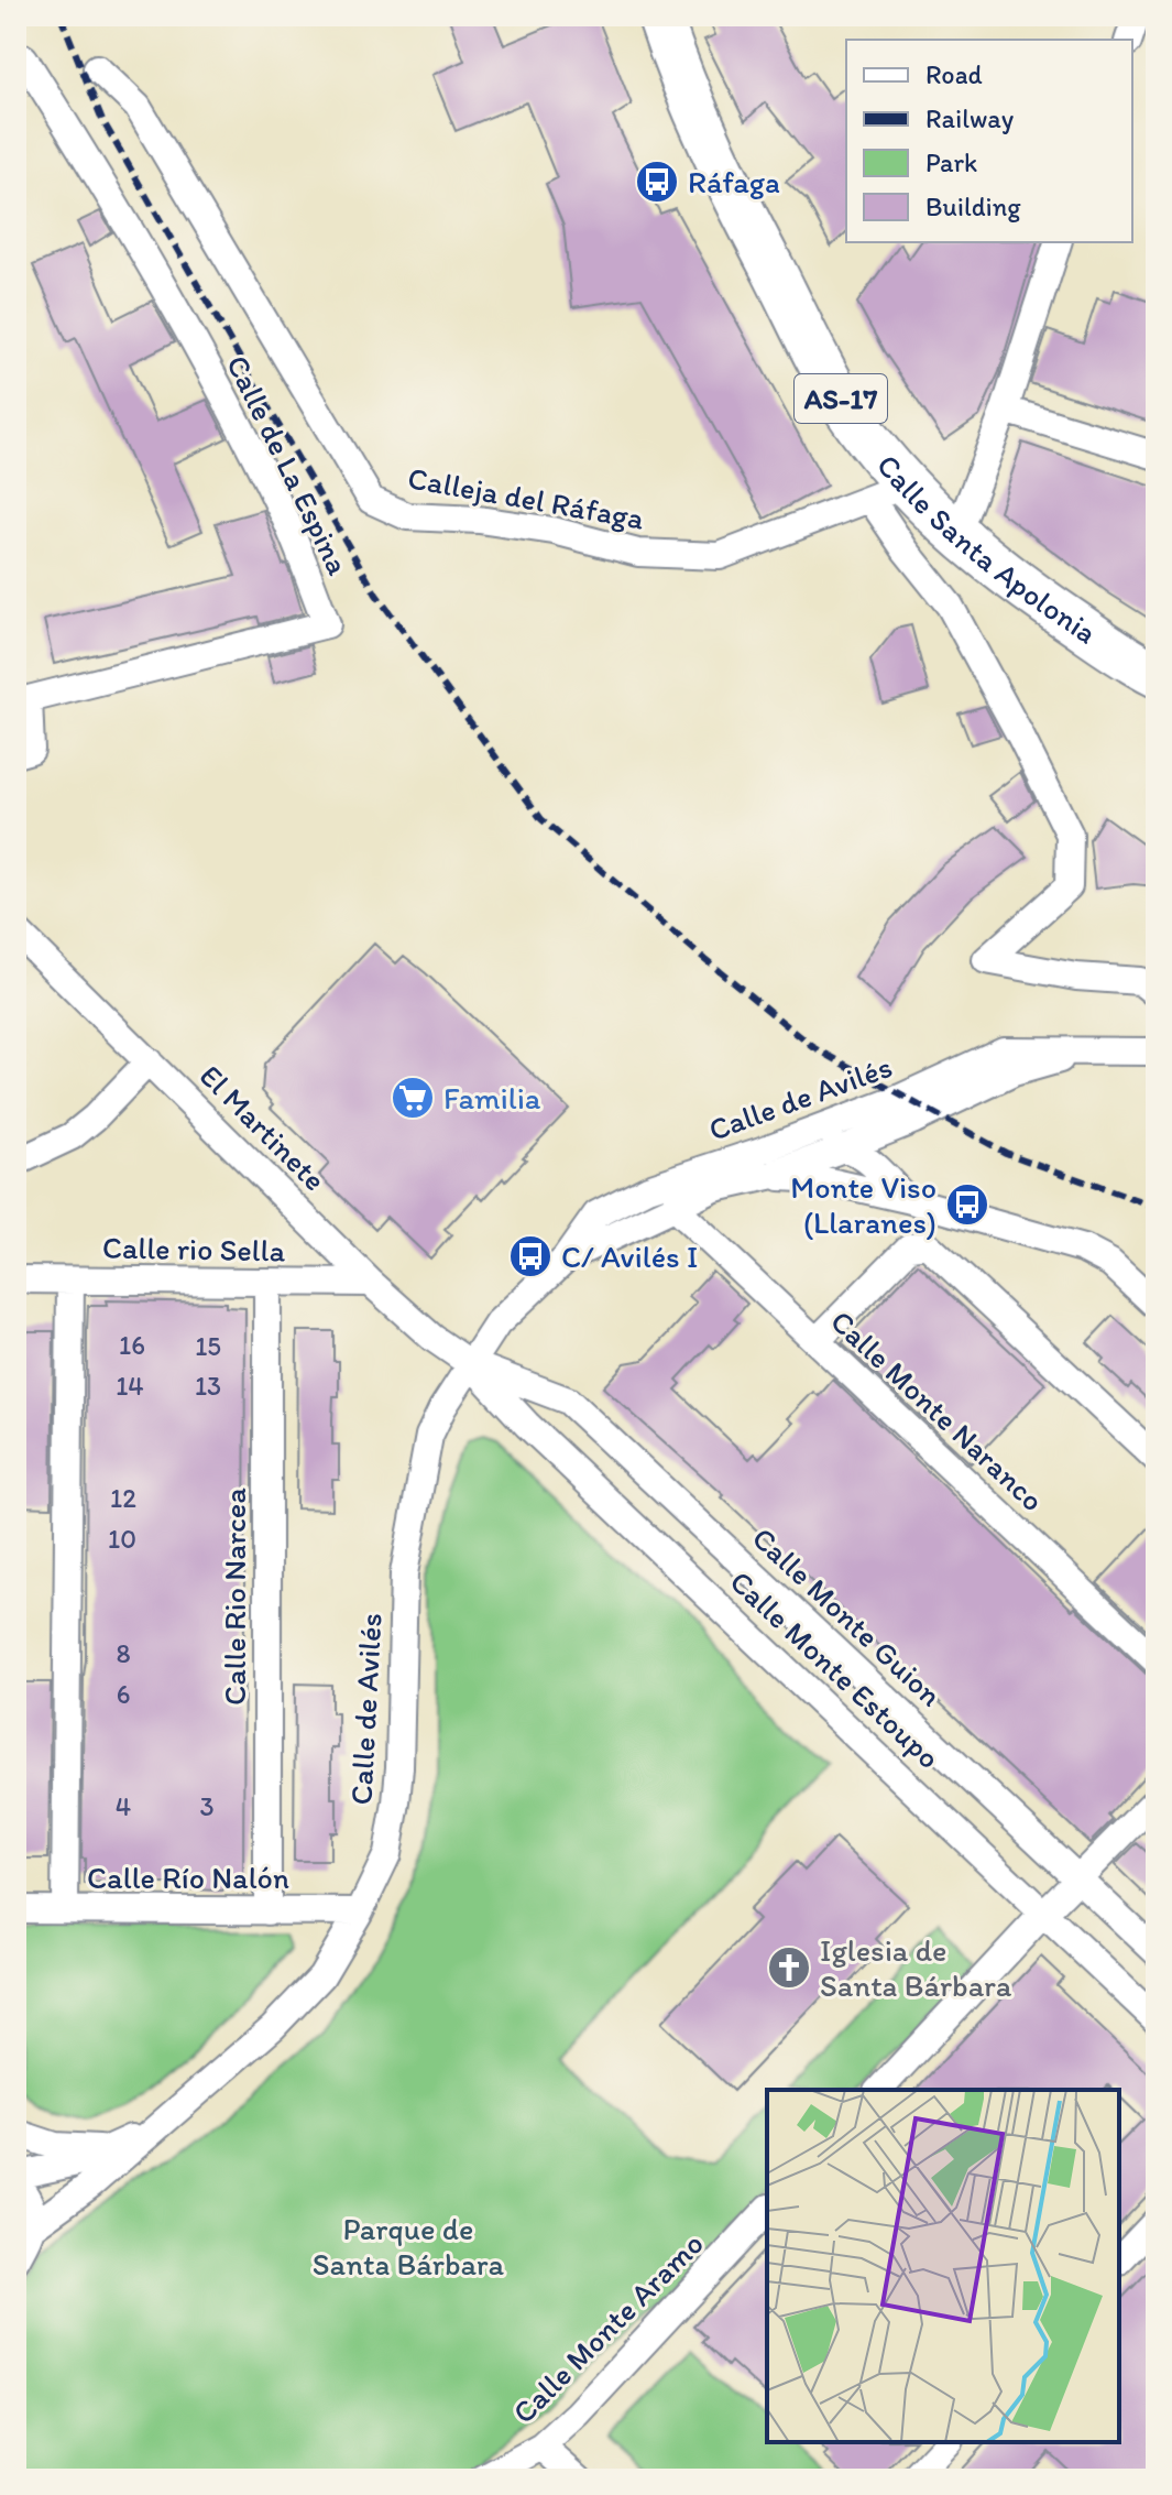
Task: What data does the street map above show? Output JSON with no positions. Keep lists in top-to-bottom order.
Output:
{
  "streets": {
    "main road": ["AS-17", "Calle Santa Apolonia"],
    "street": [
      "Calle de La Espina",
      "Calleja del Ráfaga",
      "Calle de Avilés",
      "El Martinete",
      "Calle rio Sella",
      "Calle Monte Naranco",
      "Calle Rio Narcea",
      "Calle Monte Guion",
      "Calle Monte Estoupo",
      "Calle Río Nalón",
      "Calle Monte Aramo"
    ]
  },
  "crossings": [
    ["Calleja del Ráfaga", "Calle Santa Apolonia"],
    ["Calle de Avilés", "El Martinete"],
    ["Calle de Avilés", "Calle Monte Naranco"],
    ["Calle de Avilés", "Calle Monte Guion"],
    ["Calle de Avilés", "Calle Monte Estoupo"],
    ["Calle de Avilés", "Calle Río Nalón"],
    ["El Martinete", "Calle rio Sella"],
    ["El Martinete", "Calle Monte Guion"],
    ["El Martinete", "Calle Monte Estoupo"],
    ["Calle rio Sella", "Calle Rio Narcea"],
    ["Calle Rio Narcea", "Calle Río Nalón"],
    ["Calle Monte Guion", "Calle Monte Estoupo"]
  ],
  "parks": ["Parque de Santa Bárbara"],
  "places": {
    "bus stop": ["Ráfaga", "Monte Viso (Llaranes)", "C/ Avilés I"],
    "supermarket": ["Familia"],
    "church": ["Iglesia de Santa Bárbara"]
  },
  "house_numbers": [
    "16",
    "15",
    "14",
    "13",
    "12",
    "10",
    "8",
    "6",
    "4",
    "3"
  ],
  "legend": [
    "Road",
    "Railway",
    "Park",
    "Building"
  ]
}
